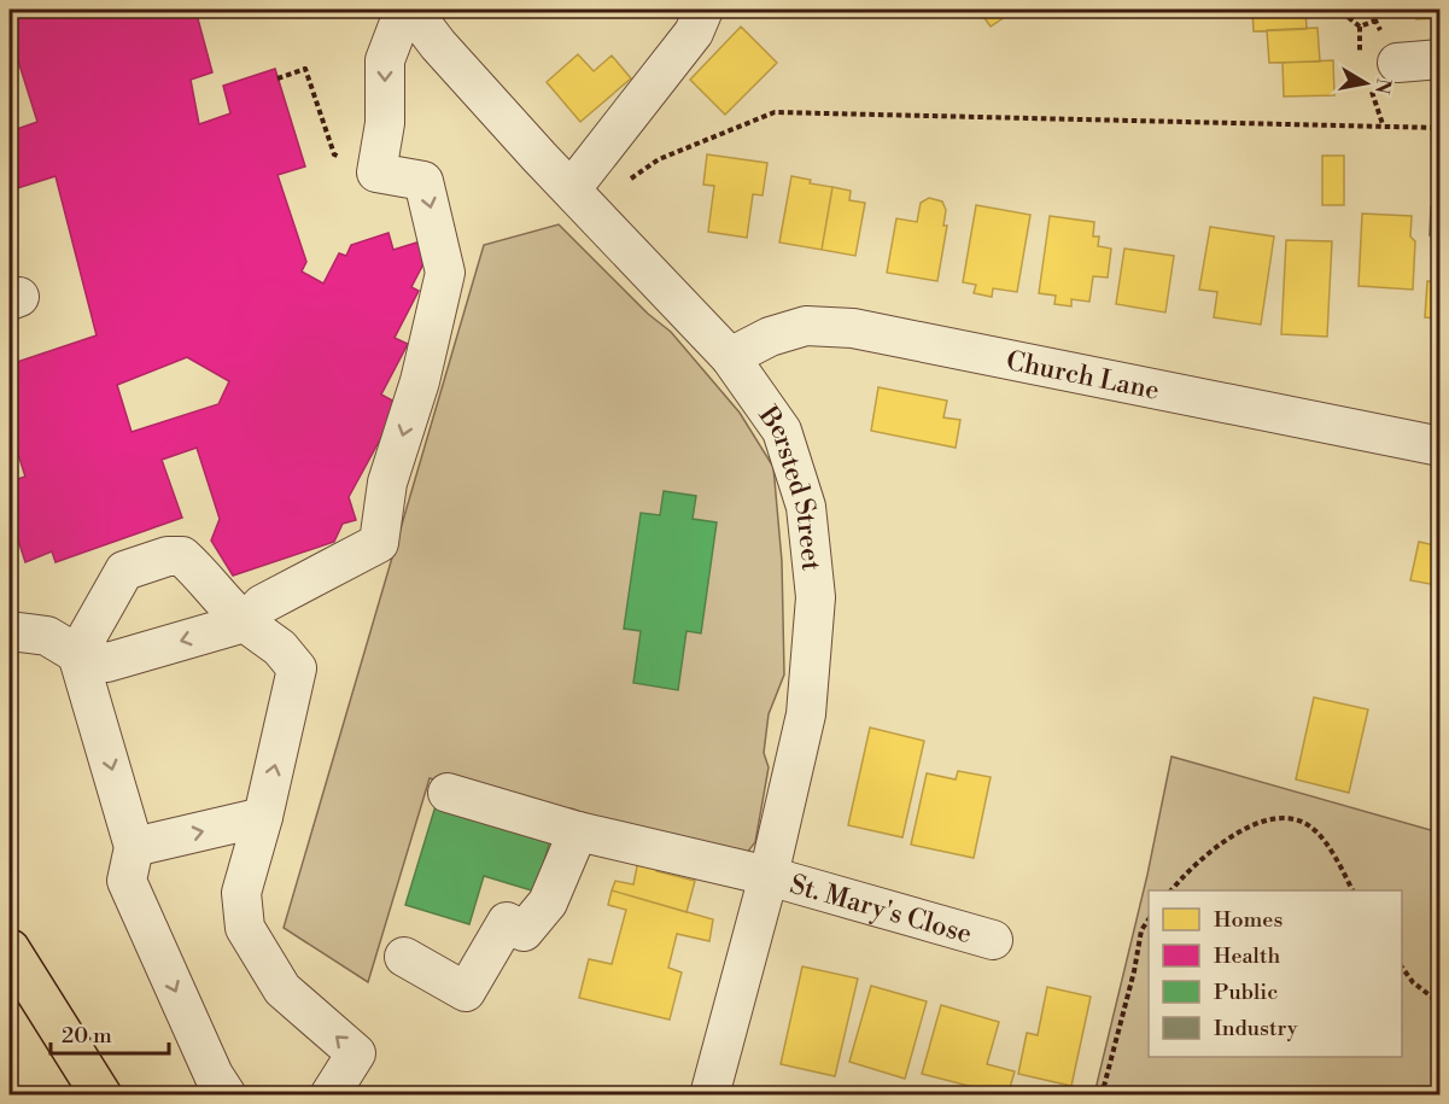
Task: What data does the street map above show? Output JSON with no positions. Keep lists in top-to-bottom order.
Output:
{
  "streets": {
    "street": ["Church Lane", "Bersted Street", "St. Mary's Close"]
  },
  "crossings": [
    ["Church Lane", "Bersted Street"],
    ["Bersted Street", "St. Mary's Close"]
  ],
  "legend": [
    "Homes",
    "Health",
    "Public",
    "Industry"
  ],
  "scale_bar": "20 m",
  "north": "right"
}
